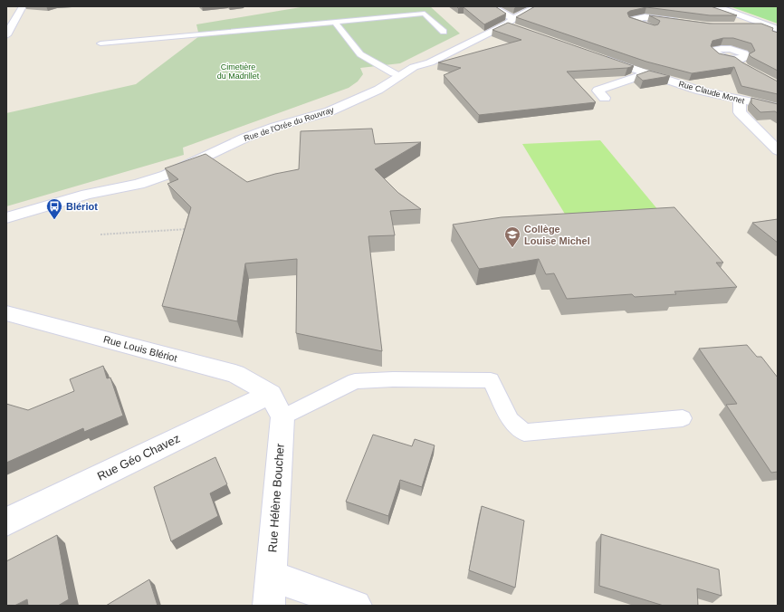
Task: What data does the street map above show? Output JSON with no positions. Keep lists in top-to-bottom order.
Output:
{
  "streets": {
    "street": [
      "Rue Claude Monet",
      "Rue de l'Orée du Rouvray",
      "Rue Louis Blériot",
      "Rue Géo Chavez",
      "Rue Hélène Boucher"
    ]
  },
  "crossings": [
    ["Rue Louis Blériot", "Rue Géo Chavez"],
    ["Rue Louis Blériot", "Rue Hélène Boucher"],
    ["Rue Géo Chavez", "Rue Hélène Boucher"]
  ],
  "parks": ["Cimetière du Madrillet"],
  "places": {
    "bus stop": ["Blériot"],
    "school or university": ["Collège Louise Michel"]
  }
}
